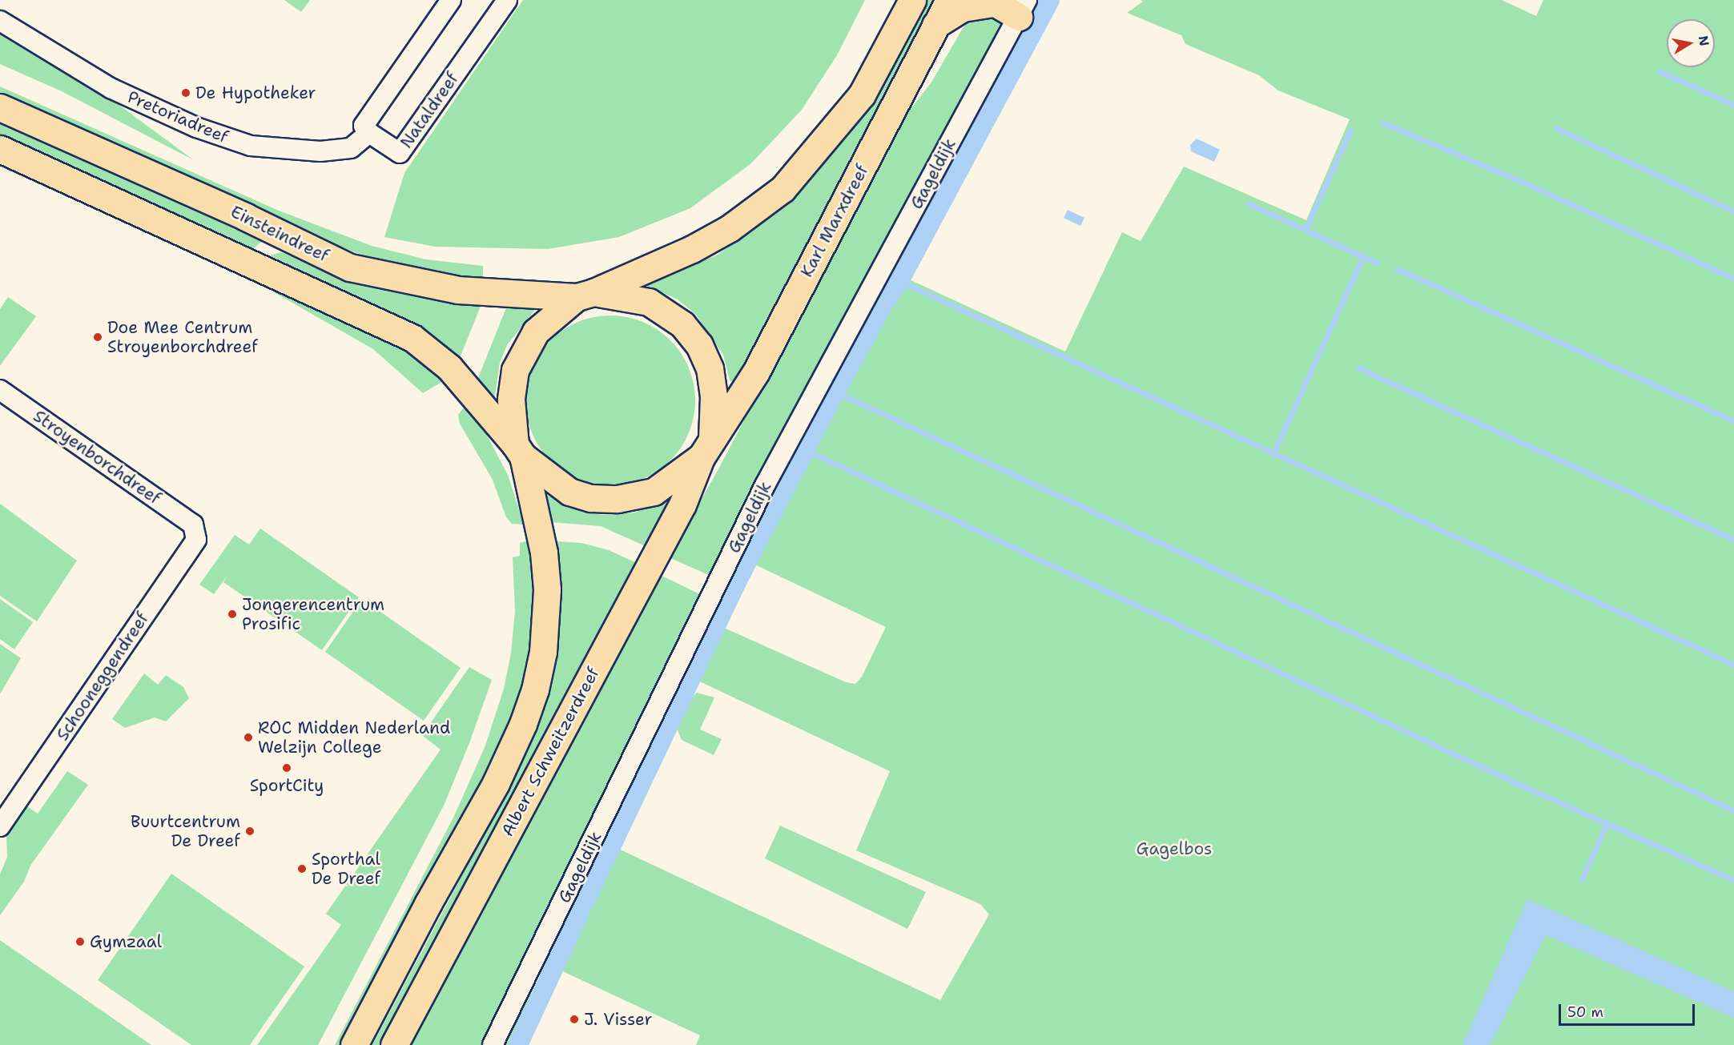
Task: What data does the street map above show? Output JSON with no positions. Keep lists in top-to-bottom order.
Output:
{
  "streets": {
    "main road": ["Karl Marxdreef", "Einsteindreef", "Albert Schweitzerdreef"],
    "street": [
      "Nataldreef",
      "Pretoriadreef",
      "Gageldijk",
      "Stroyenborchdreef",
      "Schooneggendreef"
    ]
  },
  "crossings": [
    ["Nataldreef", "Pretoriadreef"],
    ["Karl Marxdreef", "Einsteindreef"],
    ["Karl Marxdreef", "Albert Schweitzerdreef"],
    ["Einsteindreef", "Albert Schweitzerdreef"],
    ["Stroyenborchdreef", "Schooneggendreef"]
  ],
  "parks": ["Gagelbos"],
  "places": [
    "De Hypotheker",
    "Doe Mee Centrum Stroyenborchdreef",
    "Jongerencentrum Prosific",
    "ROC Midden Nederland Welzijn College",
    "SportCity",
    "Buurtcentrum De Dreef",
    "Sporthal De Dreef",
    "Gymzaal",
    "J. Visser"
  ],
  "scale_bar": "50 m",
  "north": "right"
}
